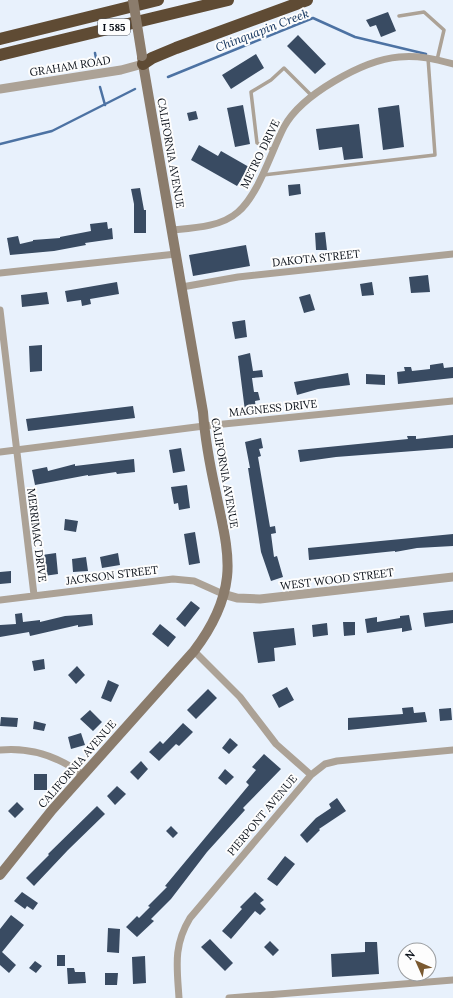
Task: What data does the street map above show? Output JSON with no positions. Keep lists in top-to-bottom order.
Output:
{
  "streets": {
    "highway": ["I 585"],
    "main road": ["CALIFORNIA AVENUE"],
    "street": [
      "GRAHAM ROAD",
      "METRO DRIVE",
      "DAKOTA STREET",
      "MAGNESS DRIVE",
      "MERRIMAC DRIVE",
      "JACKSON STREET",
      "WEST WOOD STREET",
      "PIERPONT AVENUE"
    ]
  },
  "crossings": [
    ["GRAHAM ROAD", "CALIFORNIA AVENUE"],
    ["CALIFORNIA AVENUE", "METRO DRIVE"],
    ["CALIFORNIA AVENUE", "DAKOTA STREET"],
    ["CALIFORNIA AVENUE", "MAGNESS DRIVE"],
    ["CALIFORNIA AVENUE", "JACKSON STREET"],
    ["CALIFORNIA AVENUE", "WEST WOOD STREET"],
    ["MAGNESS DRIVE", "MERRIMAC DRIVE"],
    ["MERRIMAC DRIVE", "JACKSON STREET"],
    ["JACKSON STREET", "WEST WOOD STREET"]
  ],
  "water": ["Chinquapin Creek"],
  "north": "top left"
}
